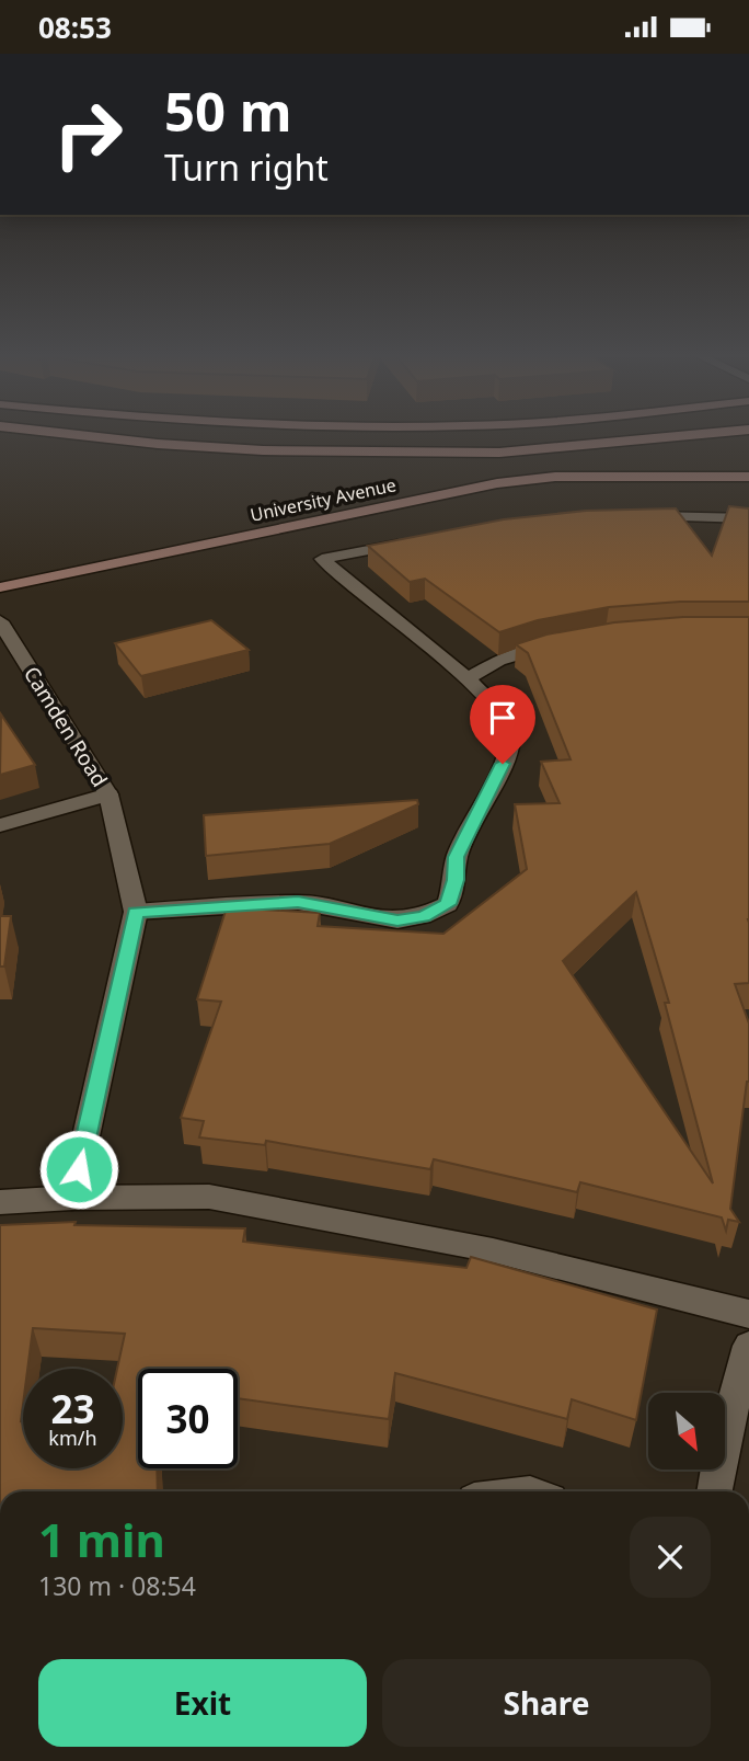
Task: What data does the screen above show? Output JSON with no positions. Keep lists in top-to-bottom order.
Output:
{
  "streets": {
    "main road": ["University Avenue"],
    "street": ["Camden Road"]
  },
  "north": "bottom right",
  "page": {
    "status": "08:53",
    "turn": ["50 m", "Turn right"],
    "speed": "23 km/h",
    "limit": "30",
    "heading": ["1 min", "130 m · 08:54"],
    "buttons": ["Exit", "Share"]
  }
}
